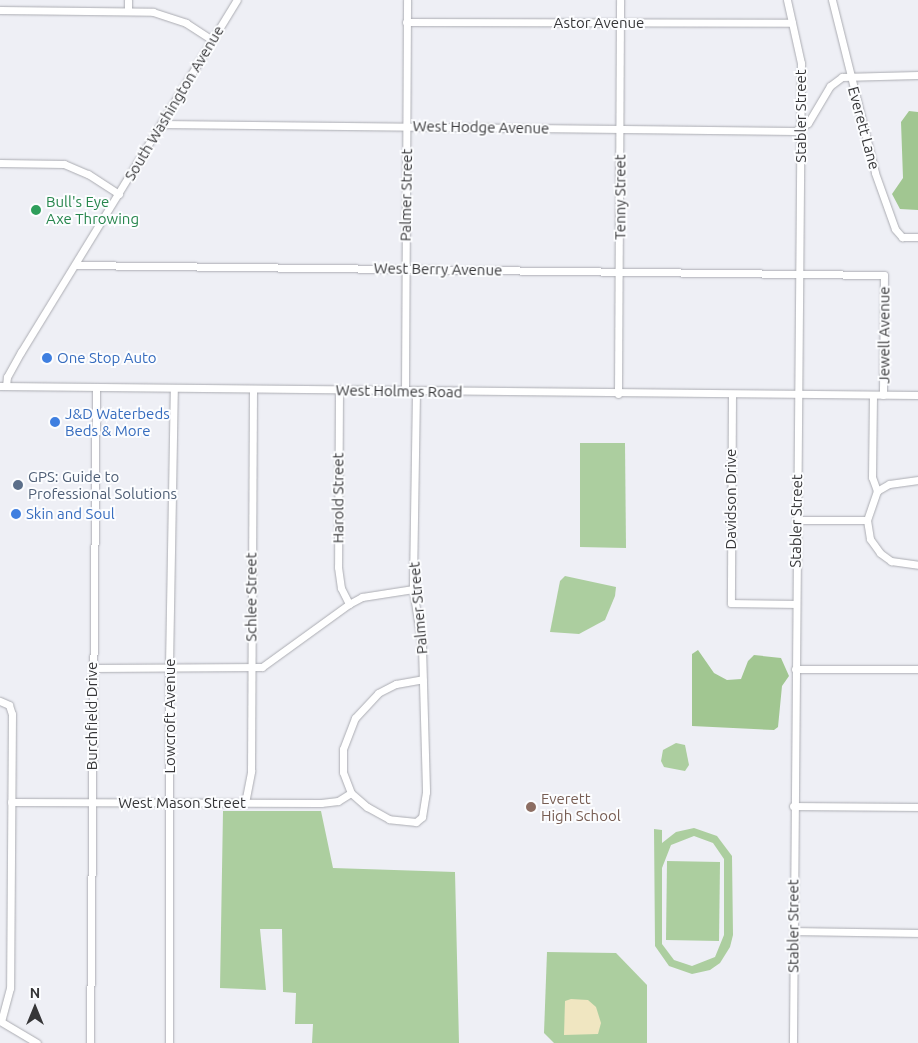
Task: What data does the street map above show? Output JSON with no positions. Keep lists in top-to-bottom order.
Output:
{
  "streets": {
    "street": [
      "Astor Avenue",
      "South Washington Avenue",
      "Stabler Street",
      "West Hodge Avenue",
      "Everett Lane",
      "Palmer Street",
      "Tenny Street",
      "West Berry Avenue",
      "Jewell Avenue",
      "West Holmes Road",
      "Harold Street",
      "Davidson Drive",
      "Schlee Street",
      "Burchfield Drive",
      "Lowcroft Avenue",
      "West Mason Street"
    ]
  },
  "crossings": [
    ["Astor Avenue", "Stabler Street"],
    ["Astor Avenue", "Palmer Street"],
    ["Astor Avenue", "Tenny Street"],
    ["South Washington Avenue", "West Hodge Avenue"],
    ["South Washington Avenue", "West Berry Avenue"],
    ["South Washington Avenue", "West Holmes Road"],
    ["Stabler Street", "West Hodge Avenue"],
    ["Stabler Street", "West Berry Avenue"],
    ["Stabler Street", "West Holmes Road"],
    ["Stabler Street", "Davidson Drive"],
    ["West Hodge Avenue", "Palmer Street"],
    ["West Hodge Avenue", "Tenny Street"],
    ["Palmer Street", "West Berry Avenue"],
    ["Palmer Street", "West Holmes Road"],
    ["Palmer Street", "West Mason Street"],
    ["Tenny Street", "West Berry Avenue"],
    ["Tenny Street", "West Holmes Road"],
    ["West Berry Avenue", "Jewell Avenue"],
    ["Jewell Avenue", "West Holmes Road"],
    ["West Holmes Road", "Harold Street"],
    ["West Holmes Road", "Davidson Drive"],
    ["West Holmes Road", "Schlee Street"],
    ["West Holmes Road", "Burchfield Drive"],
    ["West Holmes Road", "Lowcroft Avenue"],
    ["Schlee Street", "West Mason Street"],
    ["Burchfield Drive", "West Mason Street"],
    ["Lowcroft Avenue", "West Mason Street"]
  ],
  "places": [
    "Bull's Eye Axe Throwing",
    "One Stop Auto",
    "J&D Waterbeds Beds & More",
    "GPS: Guide to Professional Solutions",
    "Skin and Soul",
    "Everett High School"
  ],
  "north": "top"
}
